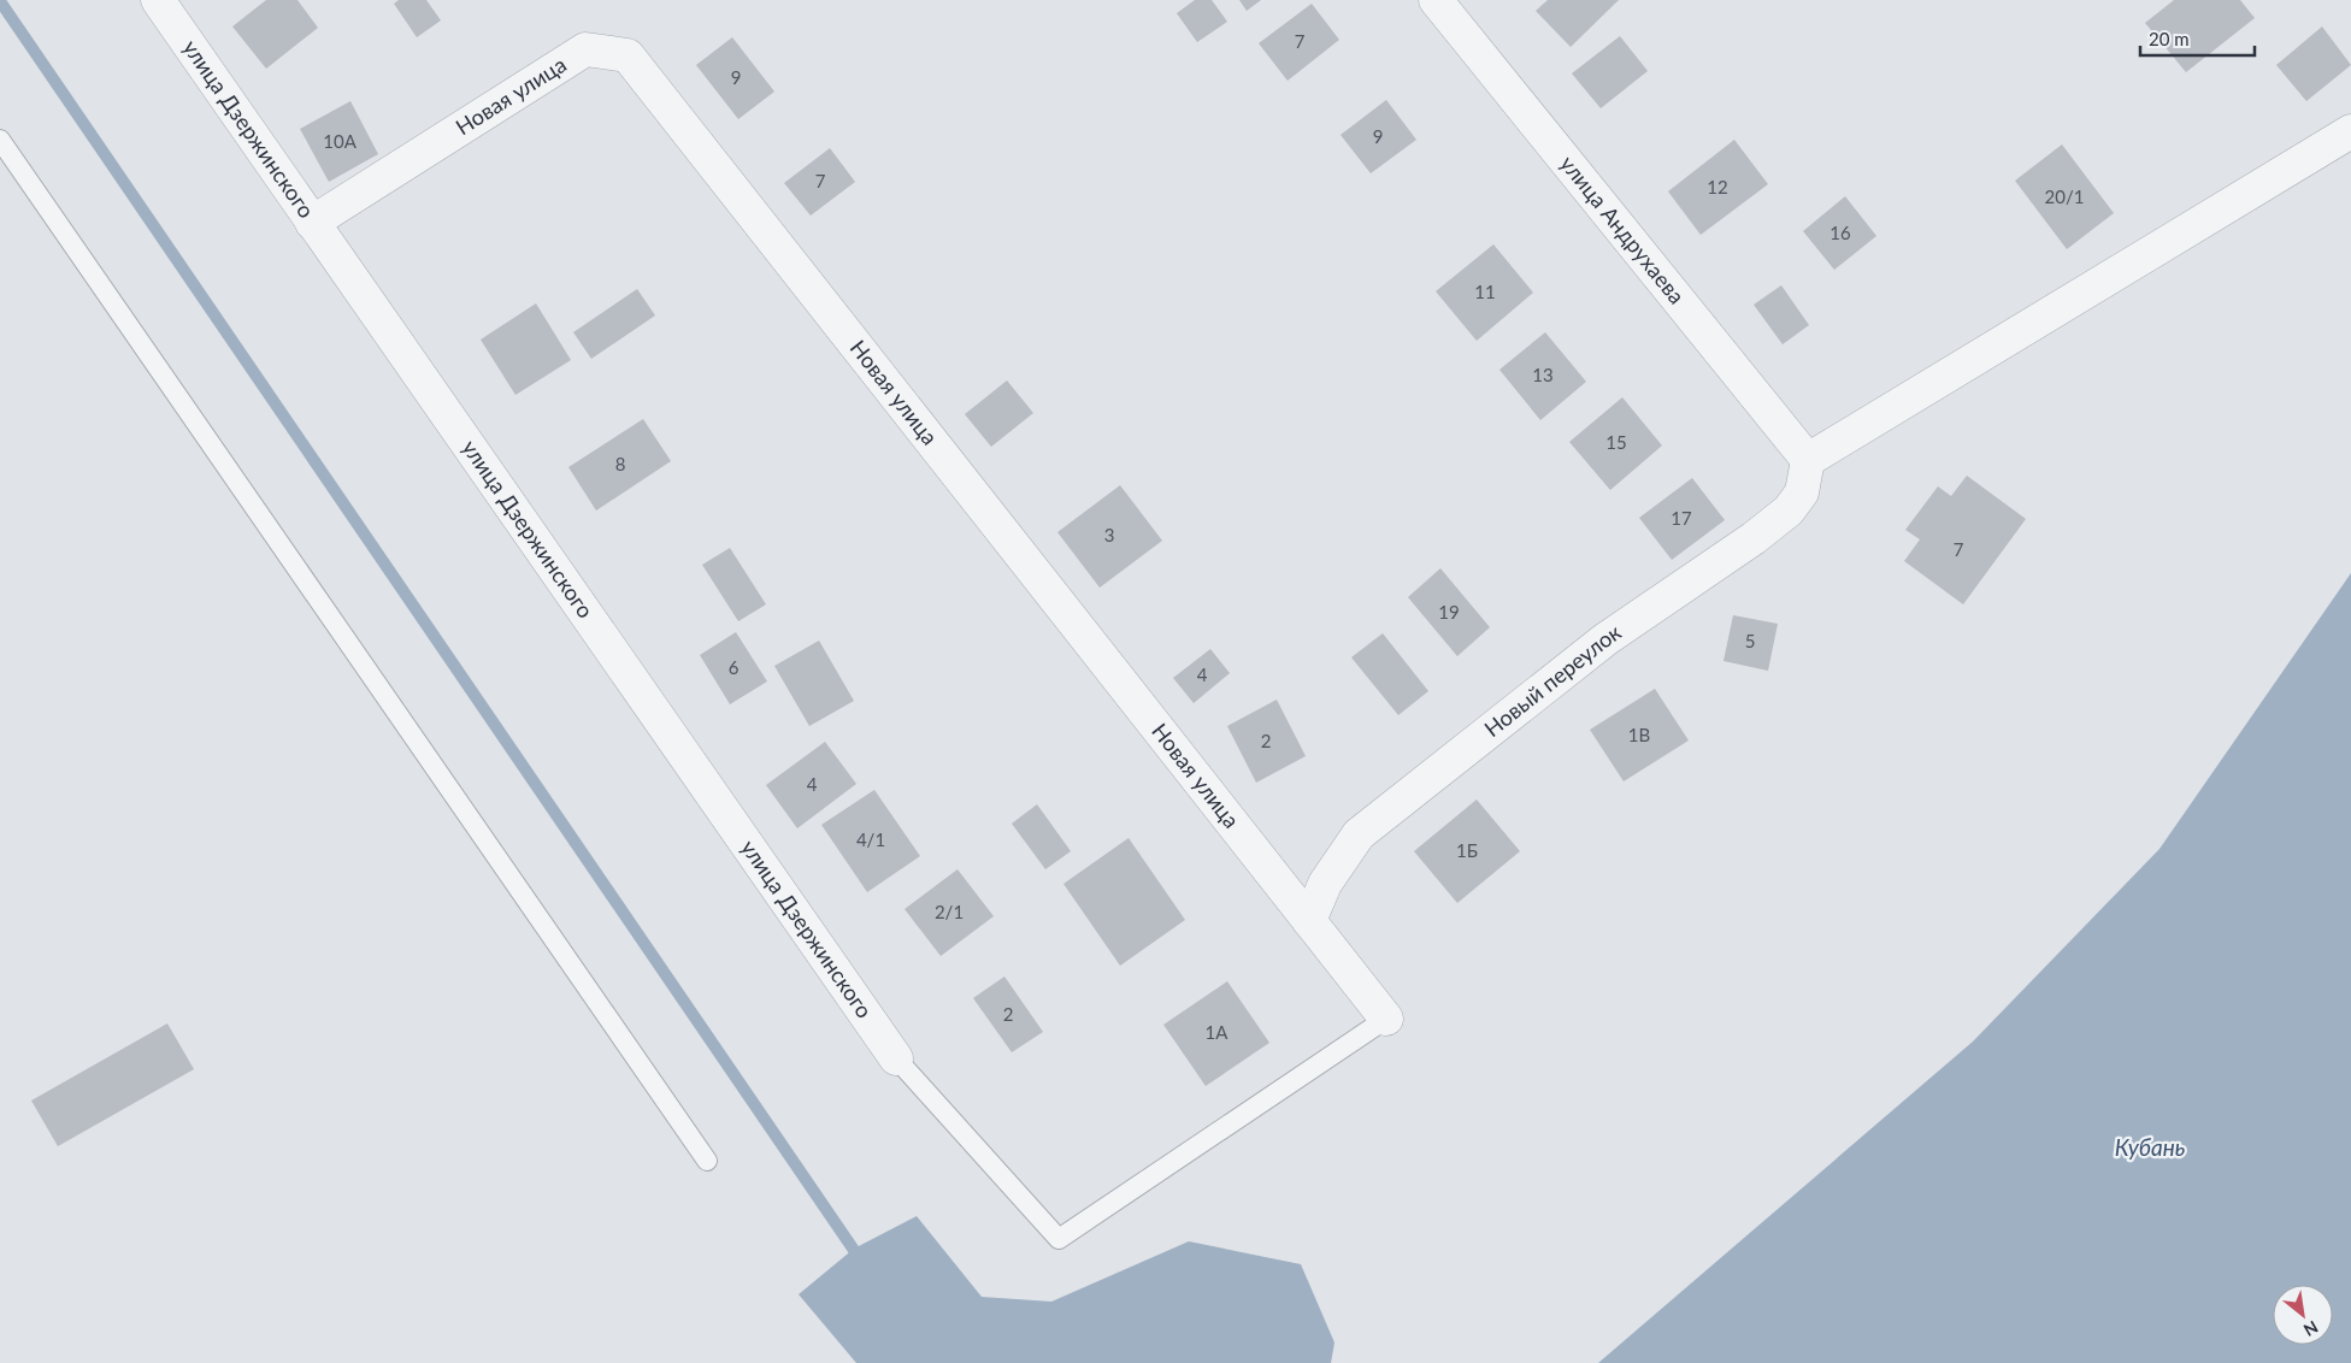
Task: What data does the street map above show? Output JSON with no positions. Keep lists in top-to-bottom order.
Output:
{
  "streets": {
    "street": [
      "Новая улица",
      "улица Дзержинского",
      "улица Андрухаева",
      "Новый переулок"
    ]
  },
  "crossings": [
    ["Новая улица", "улица Дзержинского"],
    ["Новая улица", "Новый переулок"],
    ["улица Андрухаева", "Новый переулок"]
  ],
  "water": ["Кубань"],
  "house_numbers": [
    "7",
    "9",
    "9",
    "10А",
    "7",
    "12",
    "20/1",
    "16",
    "11",
    "13",
    "15",
    "8",
    "17",
    "3",
    "7",
    "19",
    "5",
    "6",
    "4",
    "1В",
    "2",
    "4",
    "4/1",
    "1Б",
    "2/1",
    "2",
    "1А"
  ],
  "scale_bar": "20 m",
  "north": "bottom right"
}
